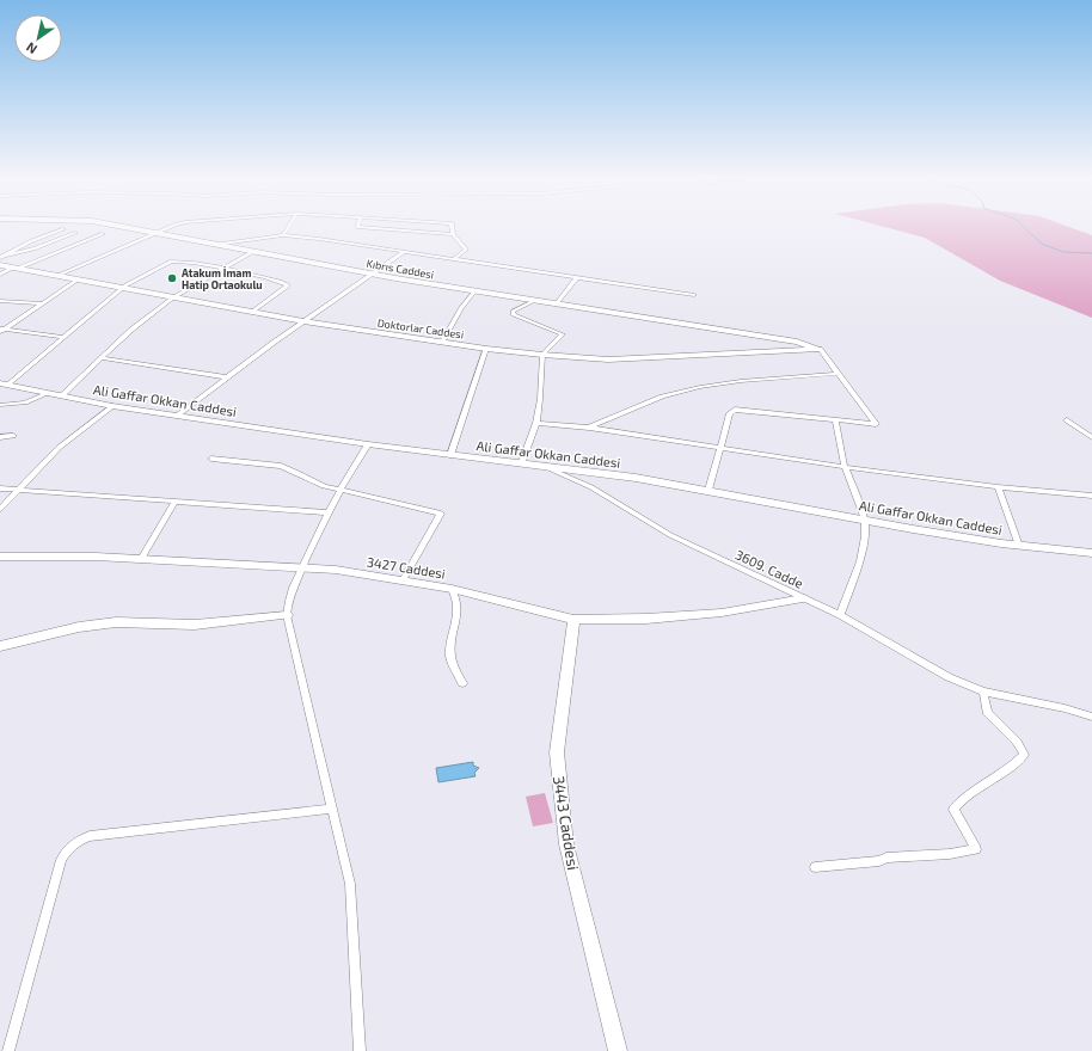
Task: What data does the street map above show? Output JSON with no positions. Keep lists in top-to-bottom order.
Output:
{
  "streets": {
    "street": [
      "Kıbrıs Caddesi",
      "Doktorlar Caddesi",
      "Ali Gaffar Okkan Caddesi",
      "3427 Caddesi",
      "3609. Cadde",
      "3443 Caddesi"
    ]
  },
  "crossings": [
    ["Kıbrıs Caddesi", "Doktorlar Caddesi"],
    ["Ali Gaffar Okkan Caddesi", "3609. Cadde"],
    ["3427 Caddesi", "3609. Cadde"],
    ["3427 Caddesi", "3443 Caddesi"]
  ],
  "places": ["Atakum İmam Hatip Ortaokulu"],
  "north": "bottom left"
}
